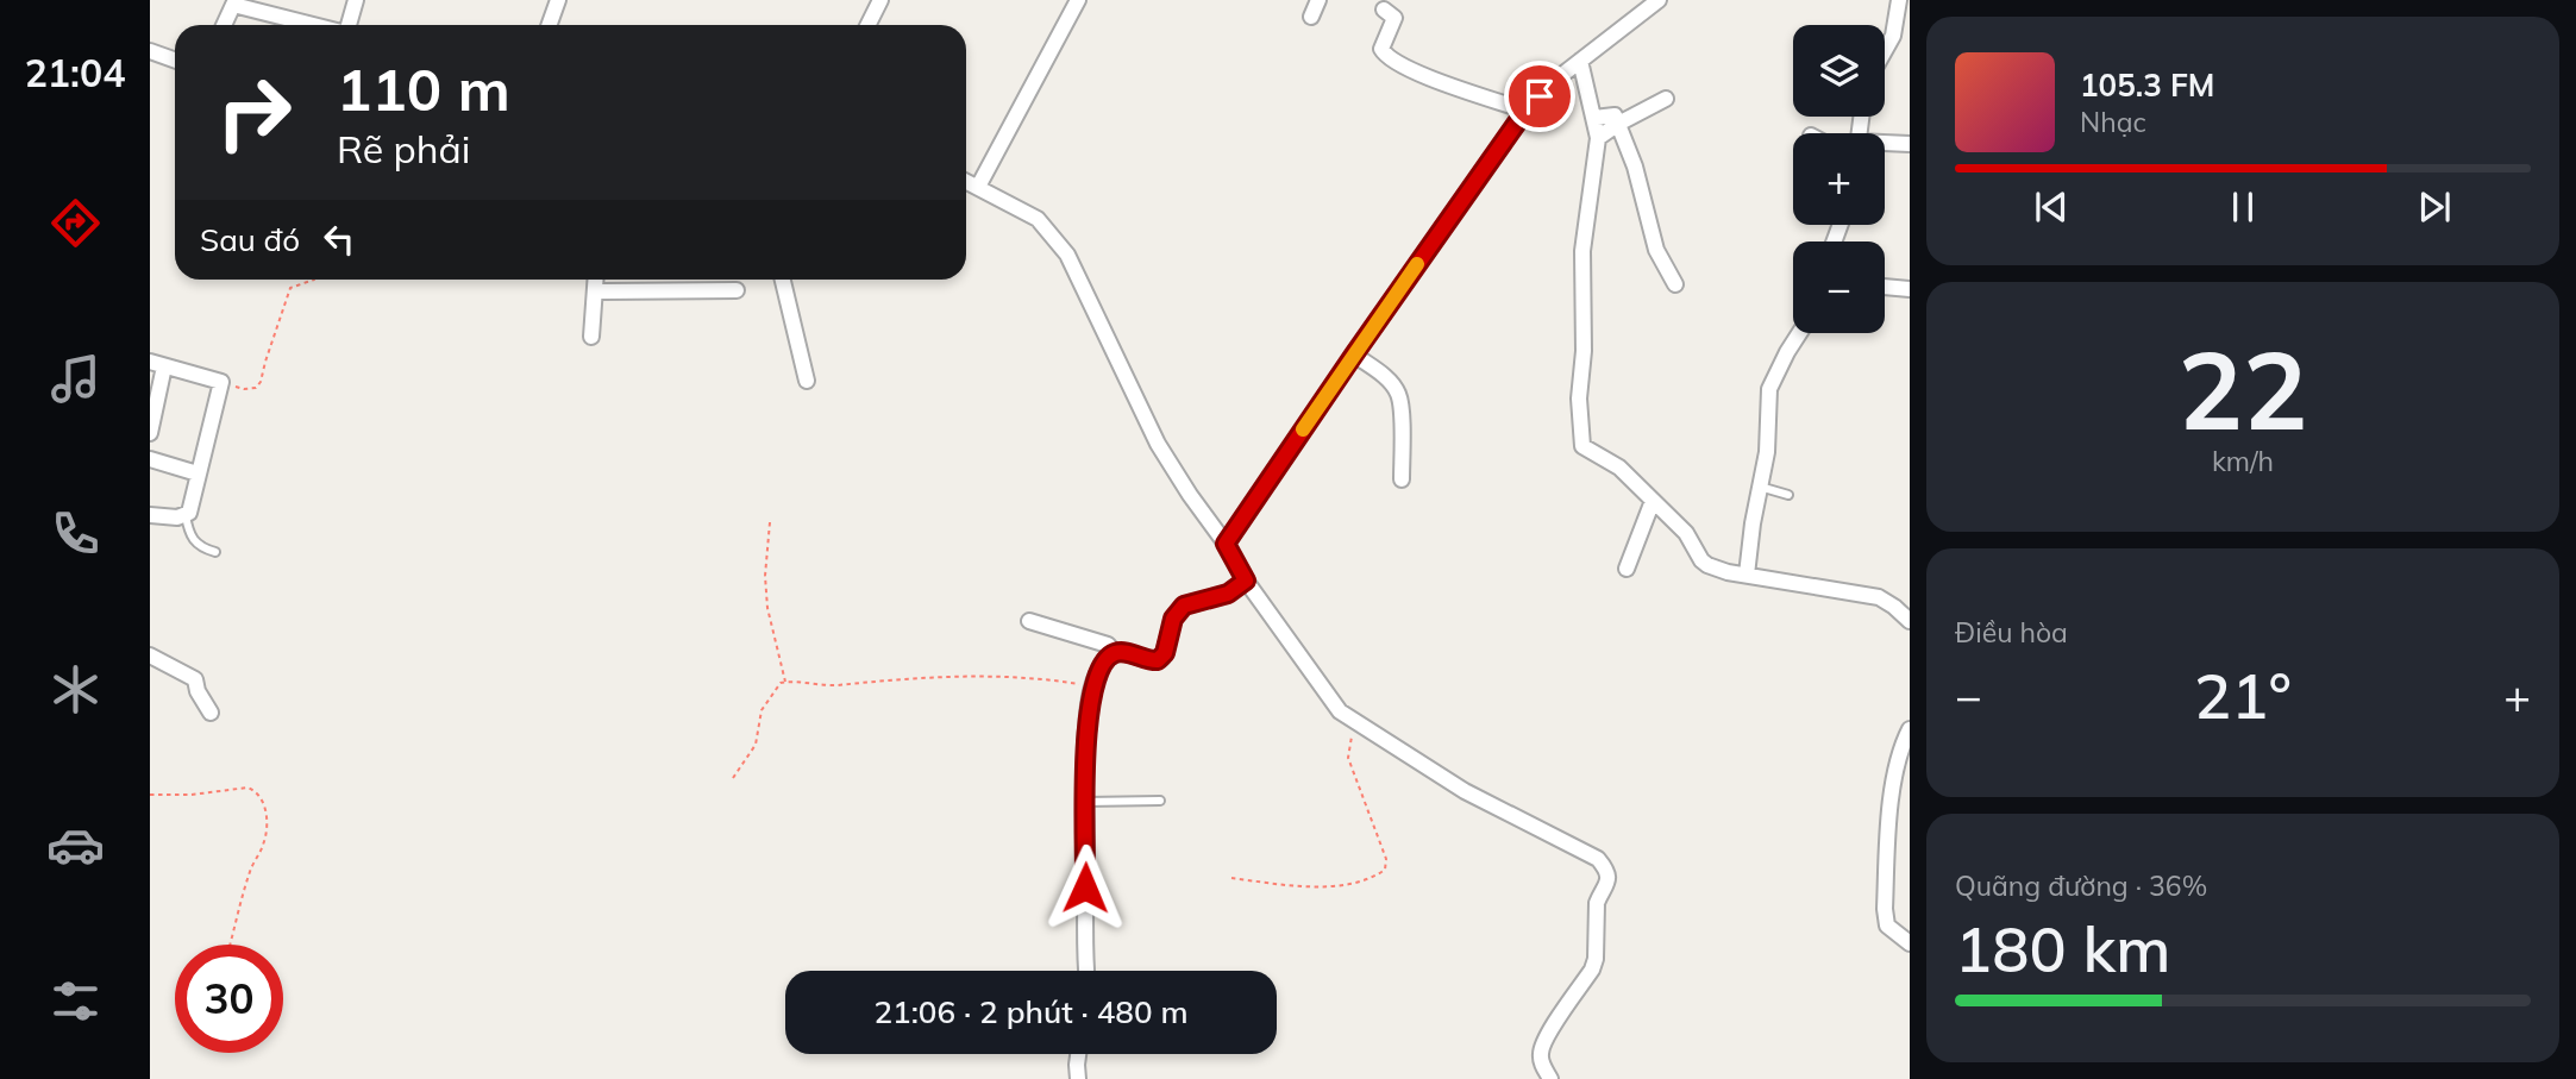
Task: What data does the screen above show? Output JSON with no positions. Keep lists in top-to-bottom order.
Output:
{
  "page": {
    "tabs": "21:04",
    "map_buttons": ["+", "−"],
    "turn": ["110 m", "Rẽ phải"],
    "song": ["105.3 FM", "Nhạc"],
    "then": "Sau đó",
    "tile": [
      ["22", "km/h"],
      "Điều hòa",
      ["Quãng đường · 36%", "180 km"]
    ],
    "heat": ["−", "21°", "+"],
    "limit": "30",
    "trip": "21:06 · 2 phút · 480 m"
  }
}
